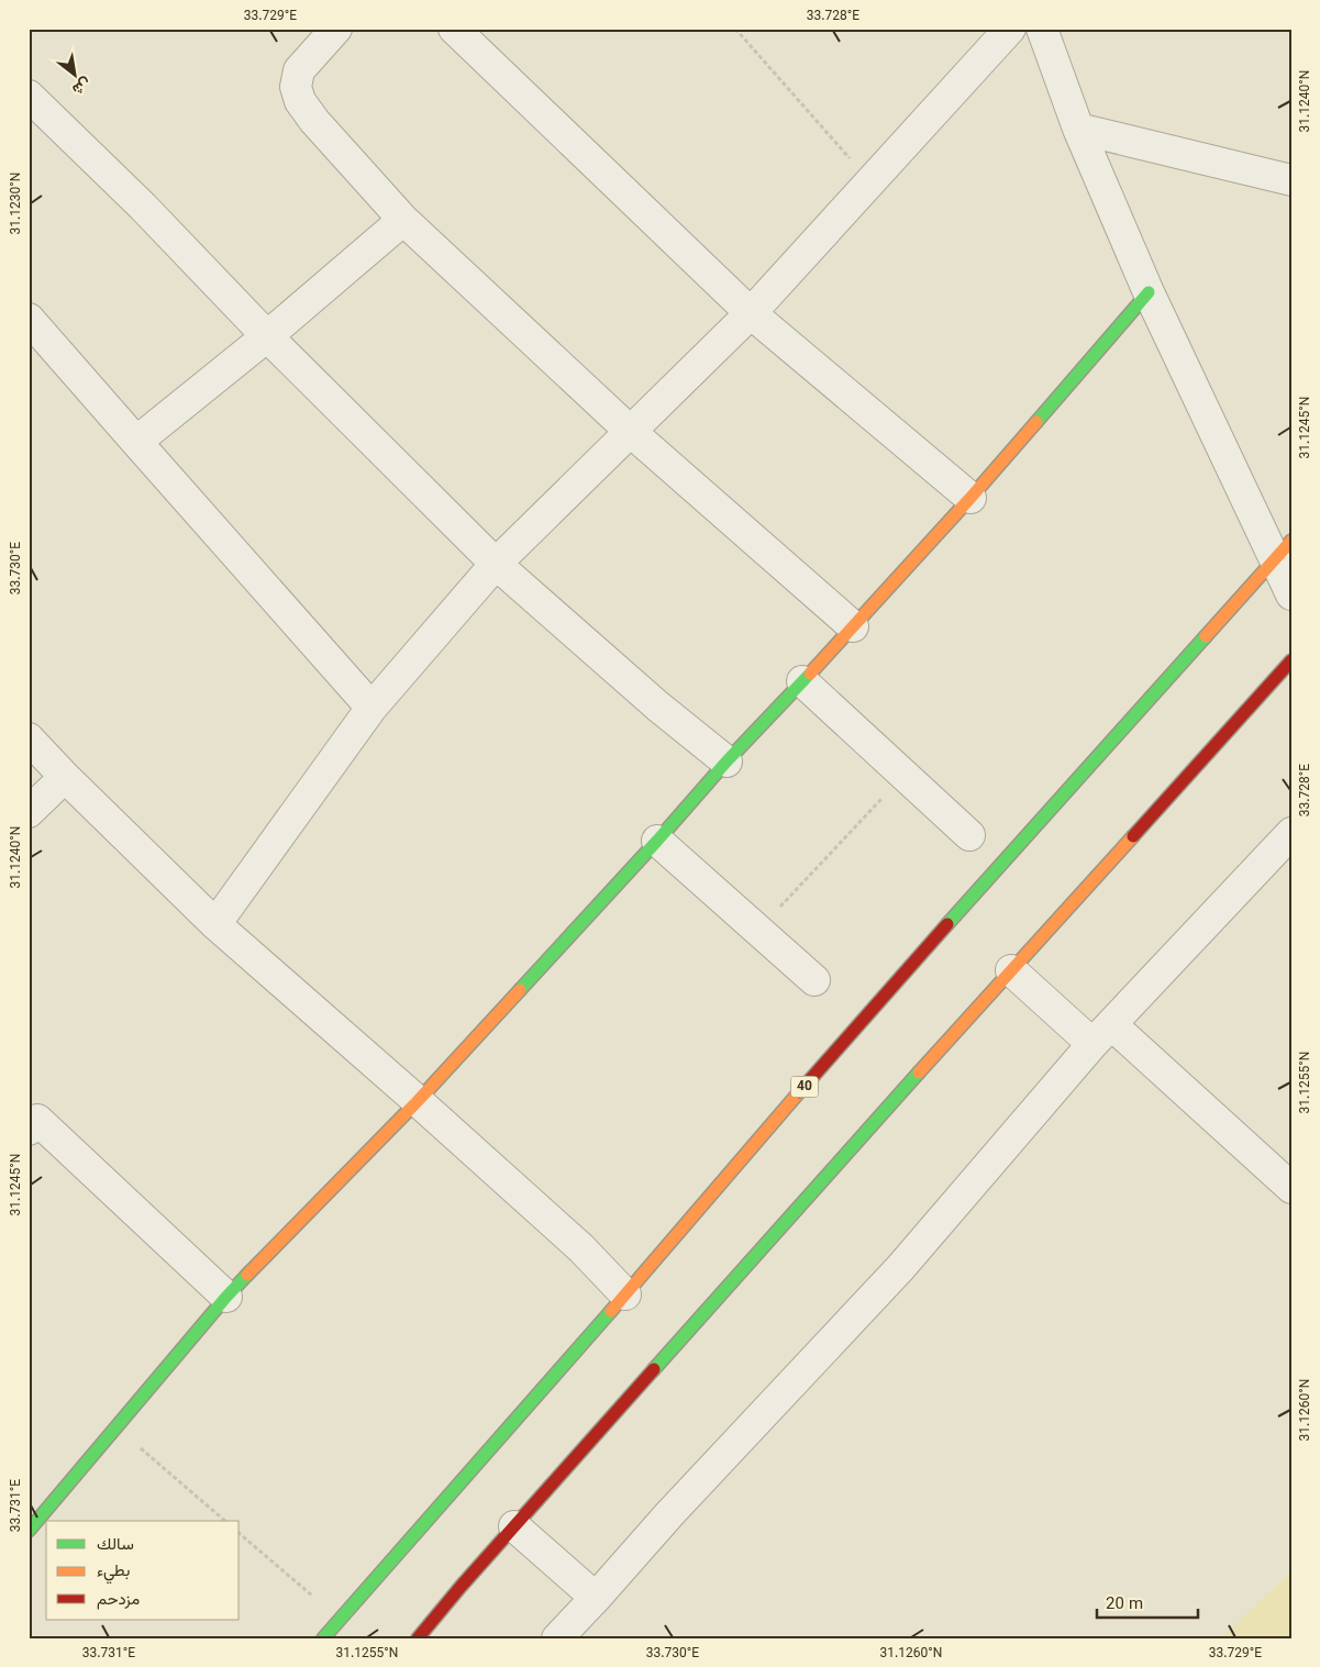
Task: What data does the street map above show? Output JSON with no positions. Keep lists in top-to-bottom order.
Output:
{
  "streets": {
    "main road": ["40"]
  },
  "legend": ["سالك", "بطيء", "مزدحم"],
  "scale_bar": "20 m",
  "north": "bottom right",
  "coordinates": [
    "33.729°E",
    "33.728°E",
    "31.1240°N",
    "31.1230°N",
    "31.1245°N",
    "33.730°E",
    "31.1255°N",
    "31.1260°N",
    "33.731°E"
  ]
}
